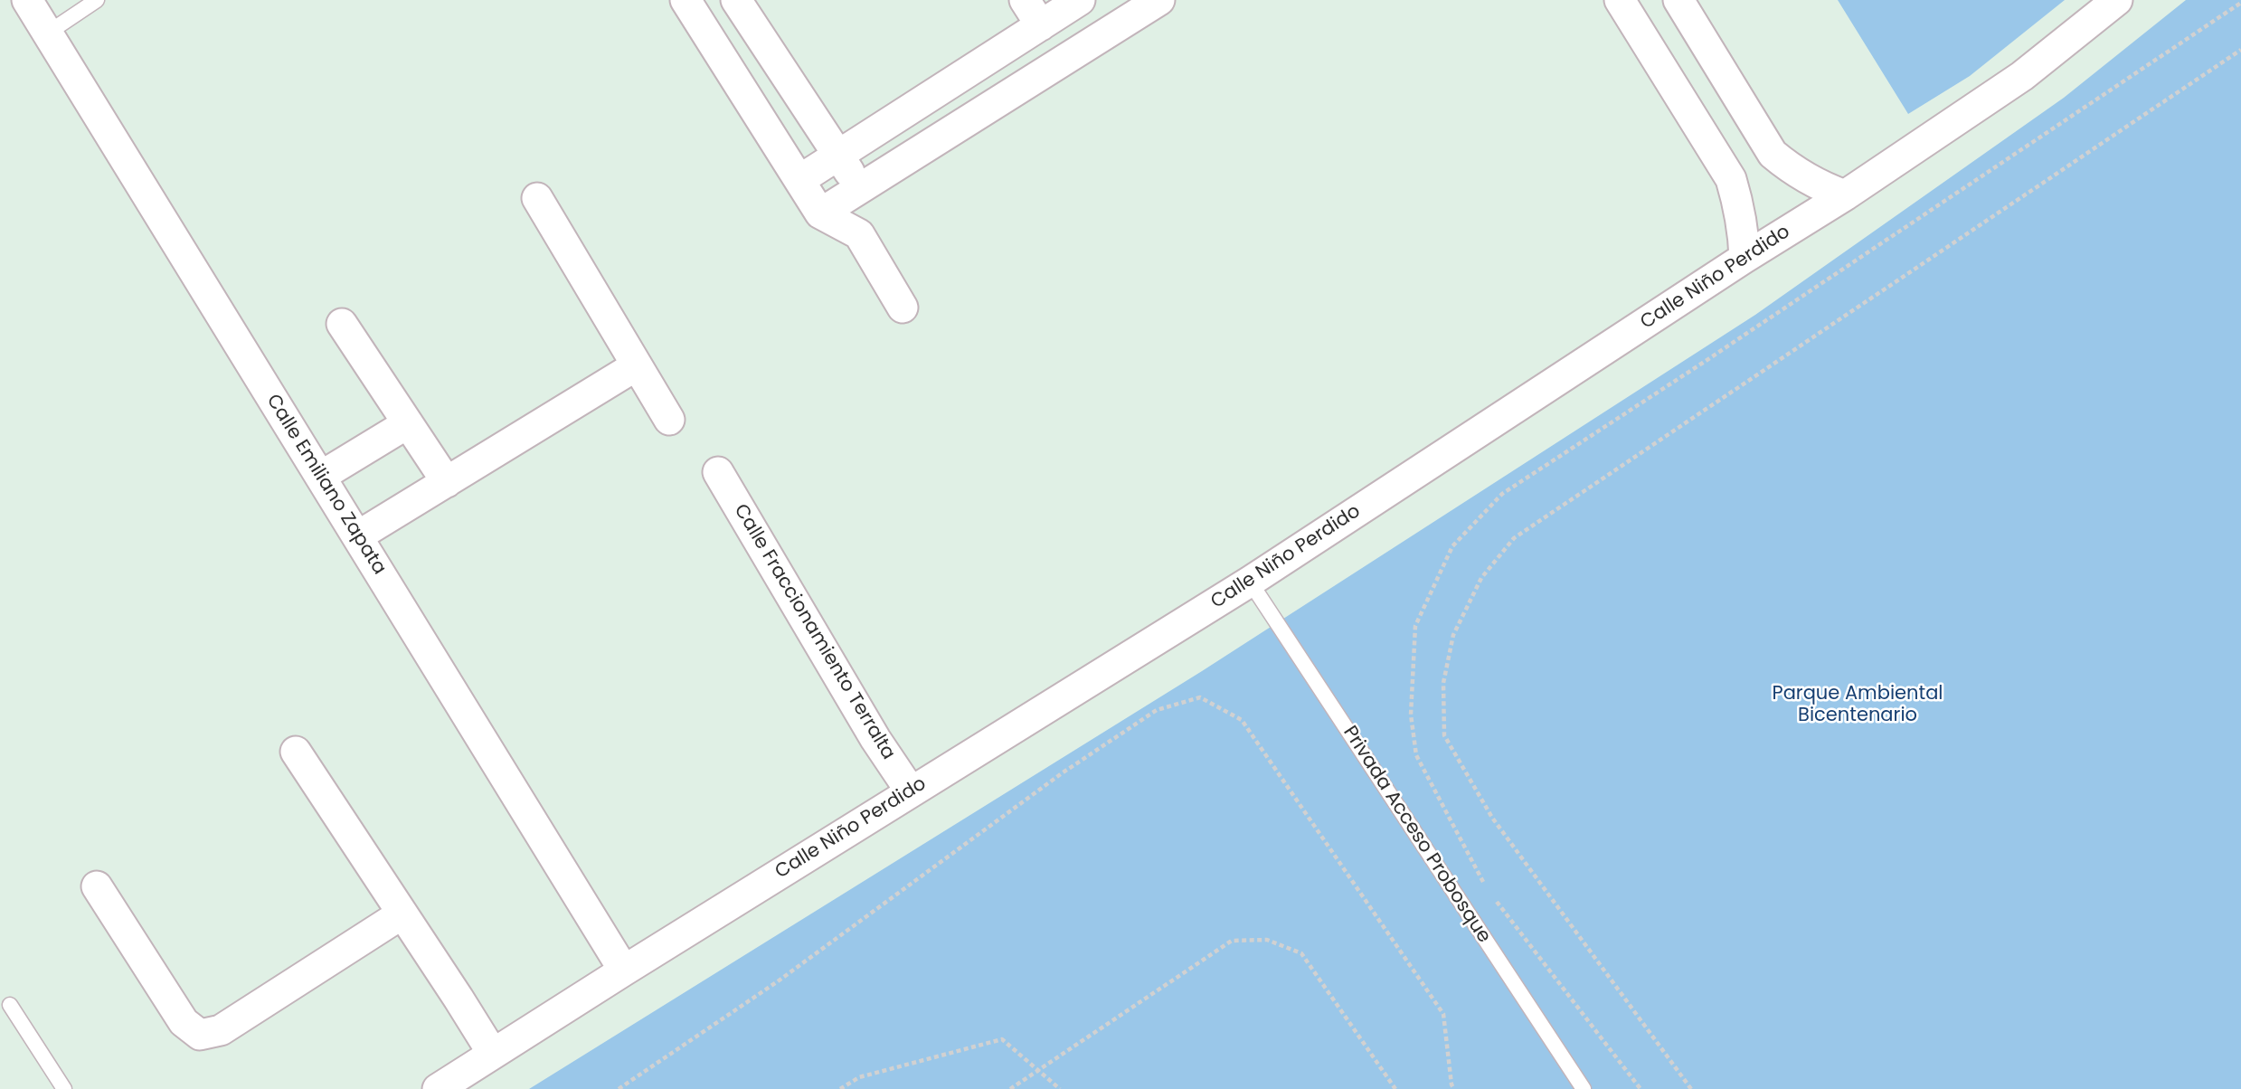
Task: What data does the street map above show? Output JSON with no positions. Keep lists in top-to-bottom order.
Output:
{
  "streets": {
    "street": ["Calle Niño Perdido", "Calle Emiliano Zapata", "Calle Fraccionamiento Terralta"],
    "lane": ["Privada Acceso Probosque"]
  },
  "crossings": [
    ["Calle Niño Perdido", "Calle Emiliano Zapata"],
    ["Calle Niño Perdido", "Calle Fraccionamiento Terralta"],
    ["Calle Niño Perdido", "Privada Acceso Probosque"]
  ],
  "parks": ["Parque Ambiental Bicentenario"]
}
